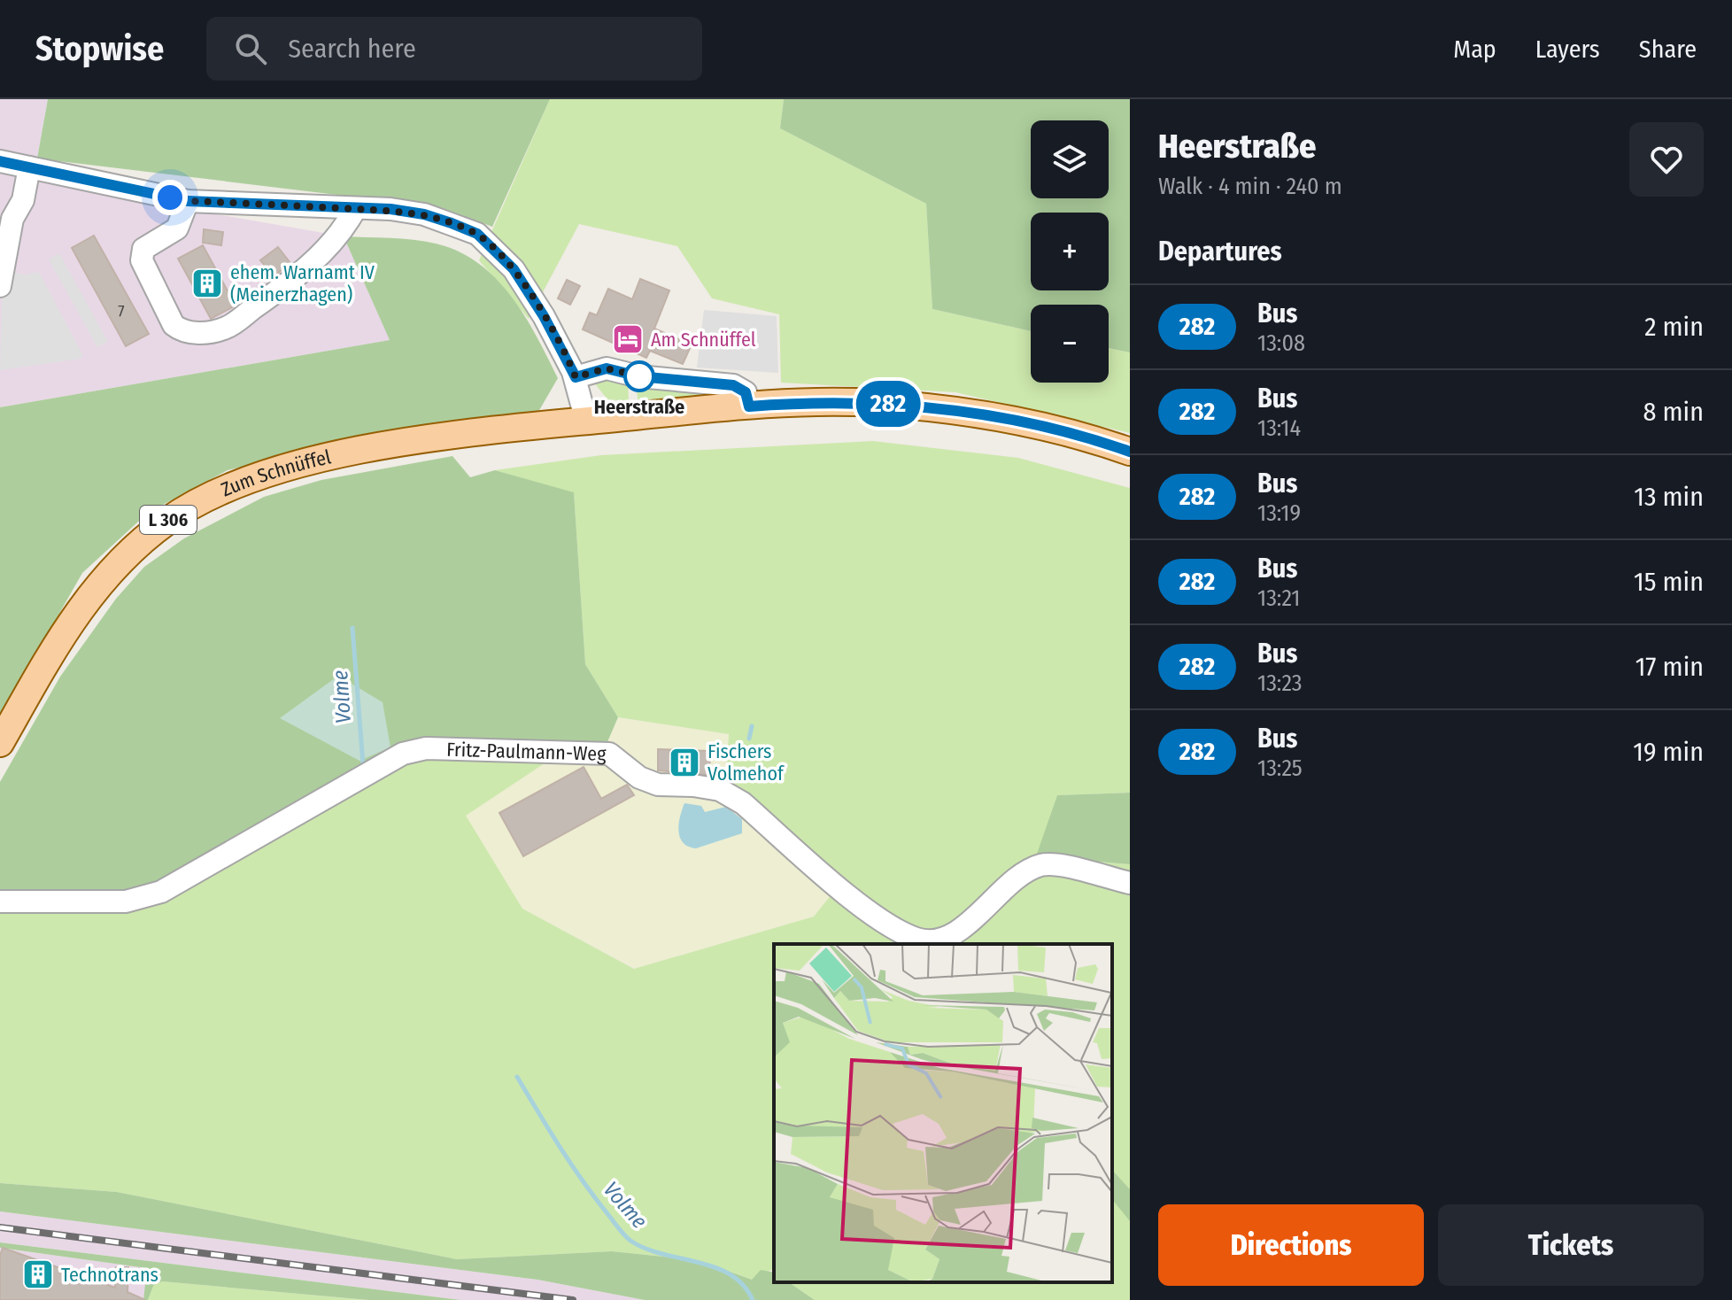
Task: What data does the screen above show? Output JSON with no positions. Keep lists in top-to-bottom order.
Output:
{
  "streets": {
    "main road": ["Zum Schnüffel", "L 306"],
    "street": ["Fritz-Paulmann-Weg"]
  },
  "crossings": [
    ["Zum Schnüffel", "L 306"]
  ],
  "water": ["Volme"],
  "places": {
    "building": ["ehem. Warnamt IV (Meinerzhagen)", "Fischers Volmehof", "Technotrans"],
    "hotel": ["Am Schnüffel"],
    "other": ["Heerstraße"]
  },
  "lines": ["bus line 282"],
  "house_numbers": ["7"],
  "page": {
    "header": "Stopwise",
    "search": "Search here",
    "nav": ["Map", "Layers", "Share"],
    "on_map": "282",
    "heading": [
      ["Heerstraße", "Walk · 4 min · 240 m"],
      "Departures"
    ],
    "map_buttons": ["+", "−"],
    "list": [
      {
        "mark": "282",
        "name": "Bus",
        "note": "13:08",
        "value": "2 min"
      },
      {
        "mark": "282",
        "name": "Bus",
        "note": "13:14",
        "value": "8 min"
      },
      {
        "mark": "282",
        "name": "Bus",
        "note": "13:19",
        "value": "13 min"
      },
      {
        "mark": "282",
        "name": "Bus",
        "note": "13:21",
        "value": "15 min"
      },
      {
        "mark": "282",
        "name": "Bus",
        "note": "13:23",
        "value": "17 min"
      },
      {
        "mark": "282",
        "name": "Bus",
        "note": "13:25",
        "value": "19 min"
      }
    ],
    "buttons": ["Directions", "Tickets"]
  }
}
